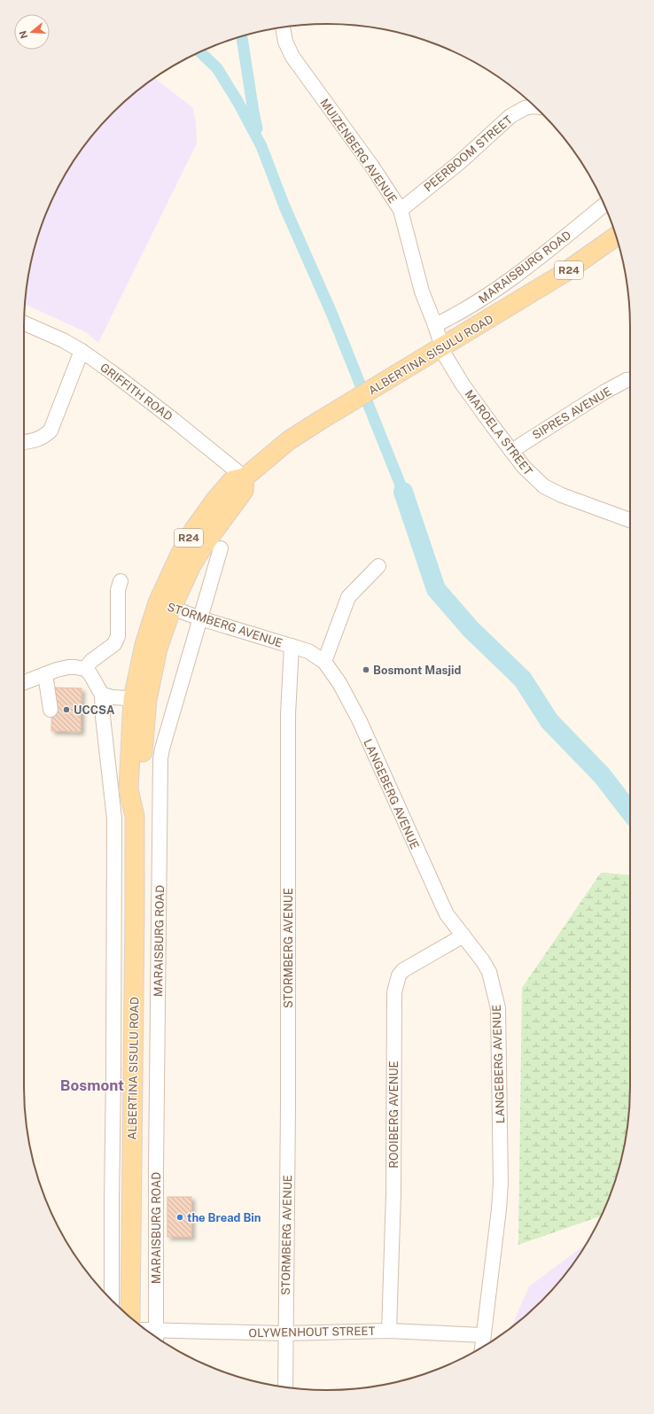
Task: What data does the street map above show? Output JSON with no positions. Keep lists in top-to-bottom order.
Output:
{
  "streets": {
    "main road": ["R24", "ALBERTINA SISULU ROAD"],
    "street": [
      "MUIZENBERG AVENUE",
      "PEERBOOM STREET",
      "MARAISBURG ROAD",
      "GRIFFITH ROAD",
      "SIPRES AVENUE",
      "MAROELA STREET",
      "STORMBERG AVENUE",
      "LANGEBERG AVENUE",
      "ROOIBERG AVENUE",
      "OLYWENHOUT STREET"
    ]
  },
  "crossings": [
    ["MUIZENBERG AVENUE", "PEERBOOM STREET"],
    ["MUIZENBERG AVENUE", "MARAISBURG ROAD"],
    ["MUIZENBERG AVENUE", "ALBERTINA SISULU ROAD"],
    ["MUIZENBERG AVENUE", "MAROELA STREET"],
    ["MARAISBURG ROAD", "STORMBERG AVENUE"],
    ["MARAISBURG ROAD", "OLYWENHOUT STREET"],
    ["ALBERTINA SISULU ROAD", "GRIFFITH ROAD"],
    ["ALBERTINA SISULU ROAD", "MAROELA STREET"],
    ["ALBERTINA SISULU ROAD", "STORMBERG AVENUE"],
    ["SIPRES AVENUE", "MAROELA STREET"],
    ["STORMBERG AVENUE", "LANGEBERG AVENUE"],
    ["STORMBERG AVENUE", "OLYWENHOUT STREET"],
    ["LANGEBERG AVENUE", "ROOIBERG AVENUE"],
    ["LANGEBERG AVENUE", "OLYWENHOUT STREET"],
    ["ROOIBERG AVENUE", "OLYWENHOUT STREET"]
  ],
  "districts": ["Bosmont"],
  "places": ["Bosmont Masjid", "UCCSA", "the Bread Bin"],
  "north": "left"
}
